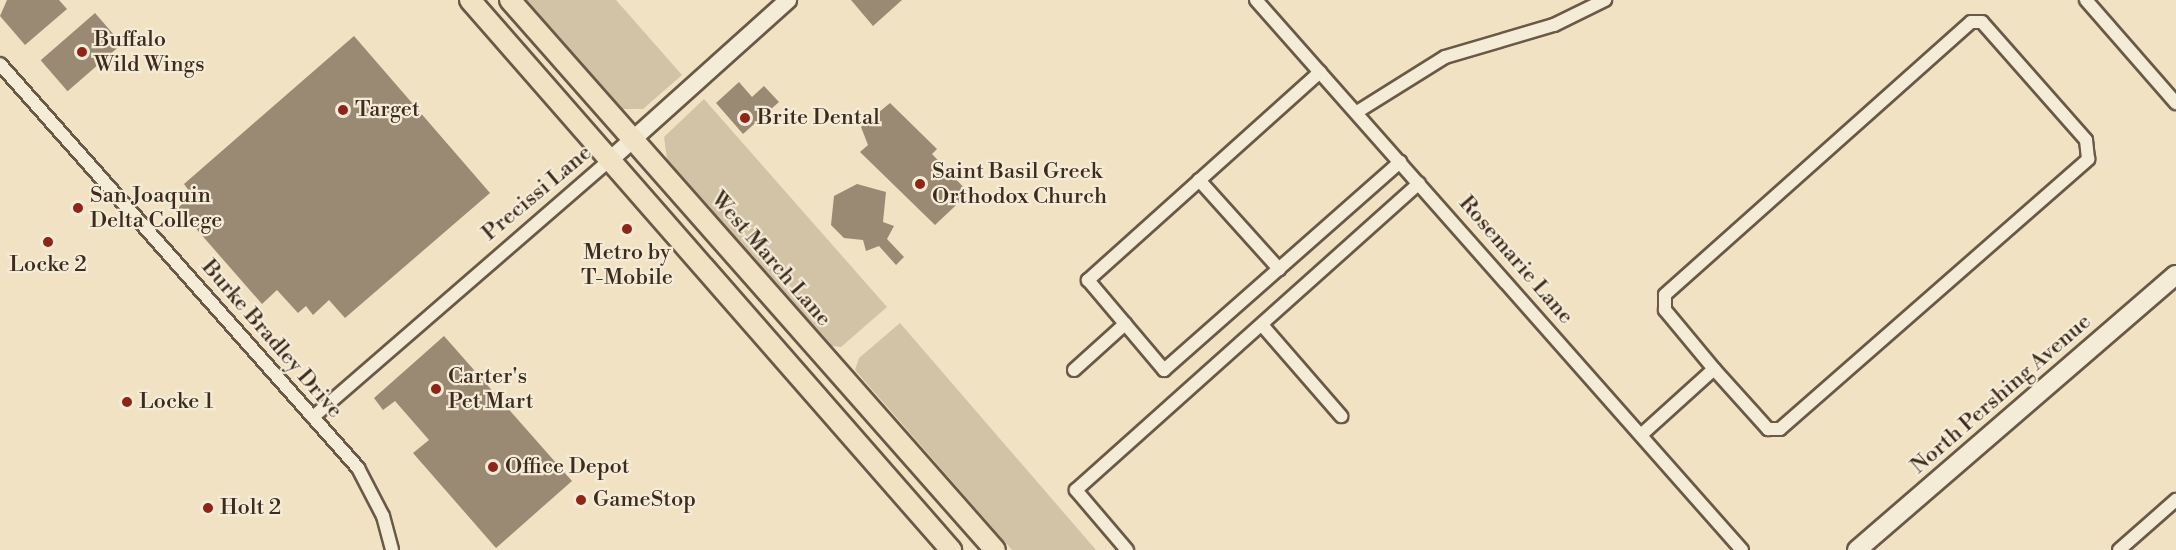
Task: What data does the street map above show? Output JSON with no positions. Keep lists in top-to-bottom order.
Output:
{
  "streets": {
    "main road": ["West March Lane", "North Pershing Avenue"],
    "street": ["Precissi Lane", "Rosemarie Lane", "Burke Bradley Drive"]
  },
  "crossings": [
    ["Precissi Lane", "West March Lane"],
    ["Precissi Lane", "Burke Bradley Drive"]
  ],
  "places": [
    "Buffalo Wild Wings",
    "Target",
    "Brite Dental",
    "Saint Basil Greek Orthodox Church",
    "San Joaquin Delta College",
    "Metro by T-Mobile",
    "Locke 2",
    "Carter's Pet Mart",
    "Locke 1",
    "Office Depot",
    "GameStop",
    "Holt 2"
  ]
}
